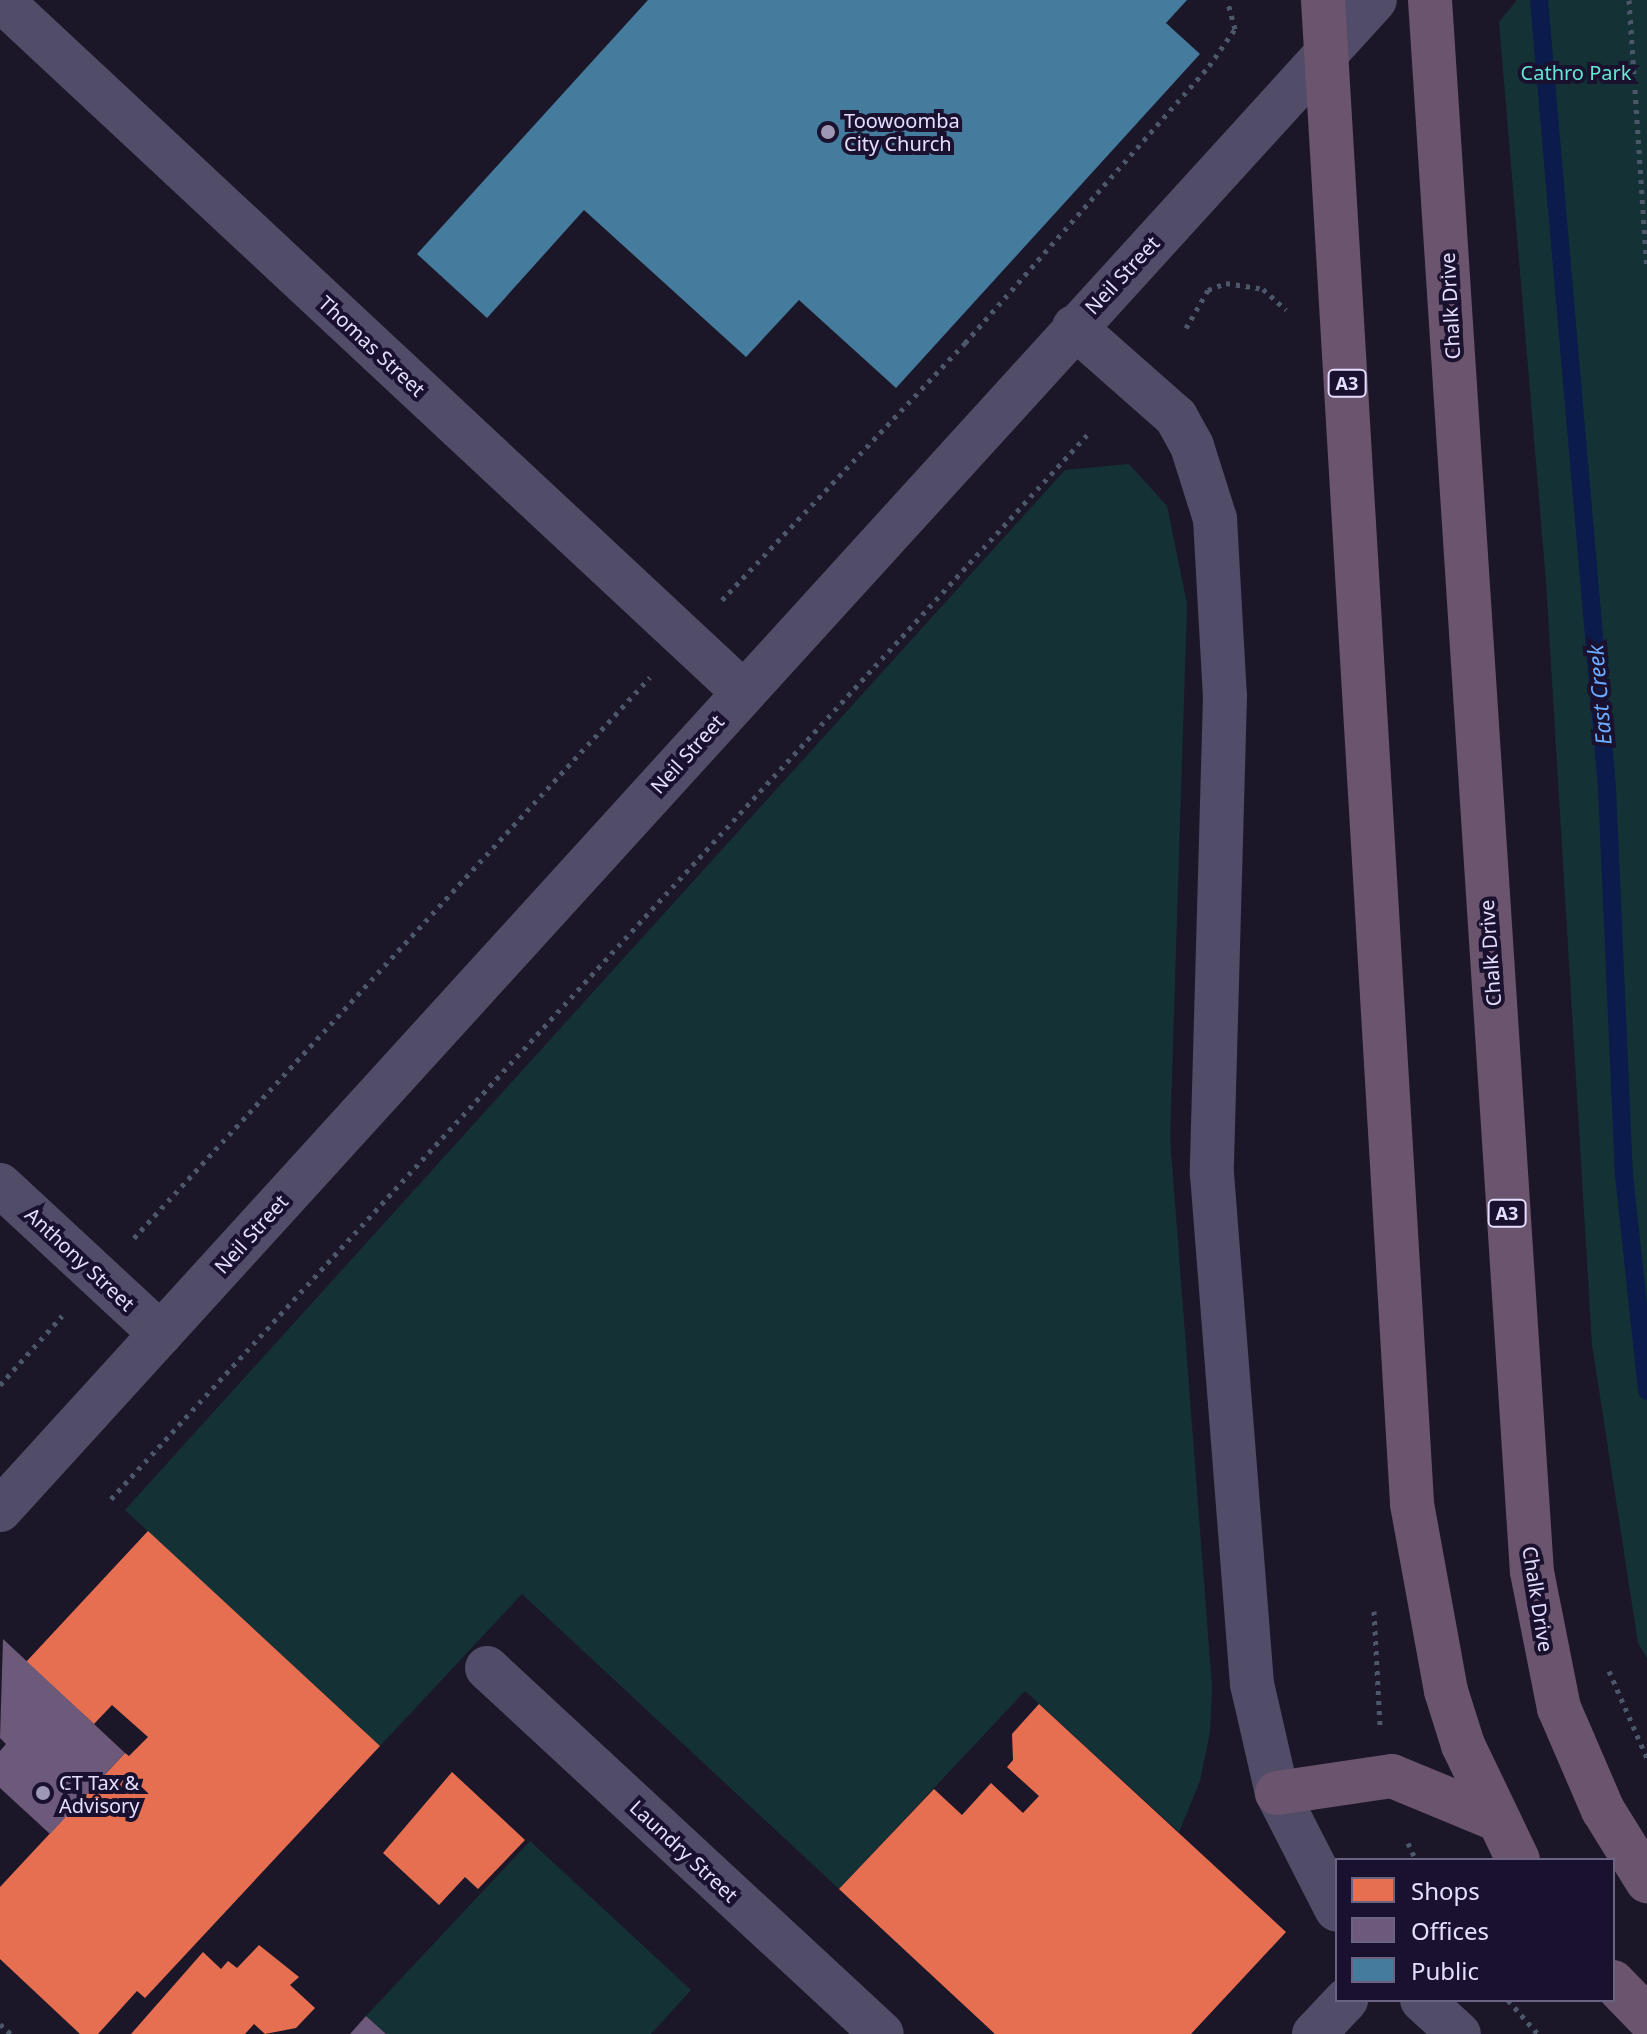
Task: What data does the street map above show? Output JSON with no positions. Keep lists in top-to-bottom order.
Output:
{
  "streets": {
    "highway": ["Chalk Drive", "A3"],
    "street": [
      "Neil Street",
      "Thomas Street",
      "Anthony Street",
      "Laundry Street"
    ]
  },
  "crossings": [
    ["Neil Street", "Thomas Street"],
    ["Neil Street", "A3"],
    ["Neil Street", "Anthony Street"]
  ],
  "water": ["East Creek"],
  "parks": ["Cathro Park"],
  "places": ["Toowoomba City Church", "CT Tax & Advisory"],
  "legend": ["Shops", "Offices", "Public"]
}
